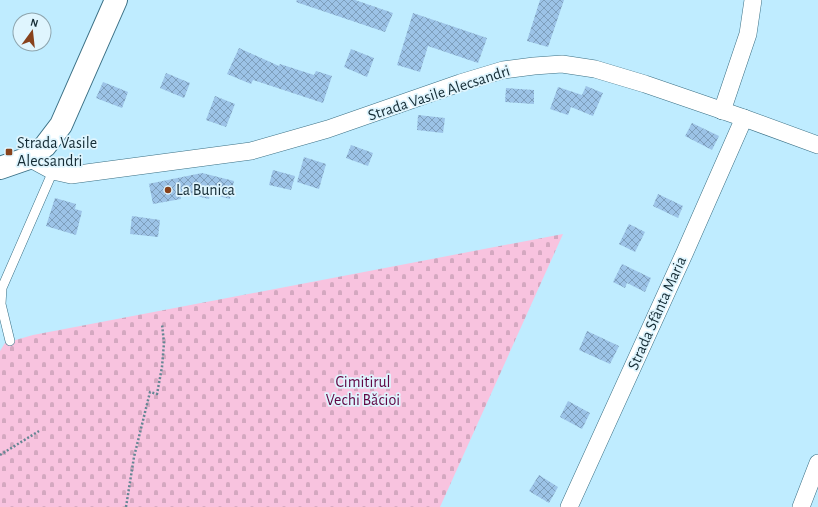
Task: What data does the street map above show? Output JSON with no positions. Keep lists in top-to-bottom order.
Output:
{
  "streets": {
    "street": ["Strada Vasile Alecsandri", "Strada Sfânta Maria"]
  },
  "crossings": [
    ["Strada Vasile Alecsandri", "Strada Sfânta Maria"]
  ],
  "parks": ["Cimitirul Vechi Băcioi"],
  "places": {
    "transit": ["Strada Vasile Alecsandri"],
    "other": ["La Bunica"]
  },
  "north": "top"
}
